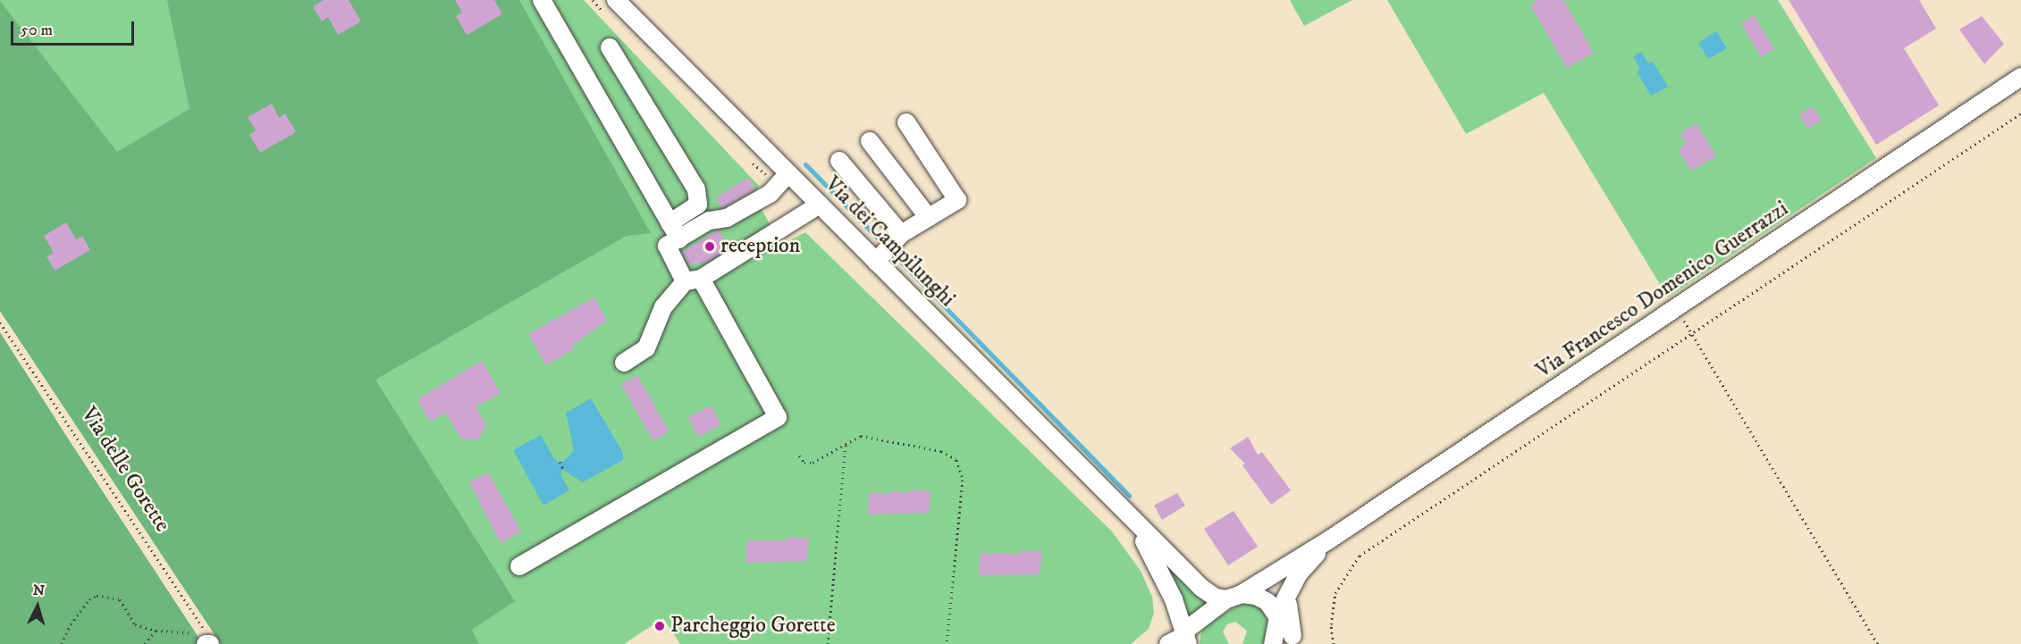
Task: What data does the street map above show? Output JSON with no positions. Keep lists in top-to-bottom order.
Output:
{
  "streets": {
    "street": ["Via dei Campilunghi", "Via Francesco Domenico Guerrazzi"],
    "path": ["Via delle Gorette"]
  },
  "crossings": [
    ["Via dei Campilunghi", "Via Francesco Domenico Guerrazzi"]
  ],
  "places": ["reception", "Parcheggio Gorette"],
  "scale_bar": "50 m",
  "north": "top"
}
